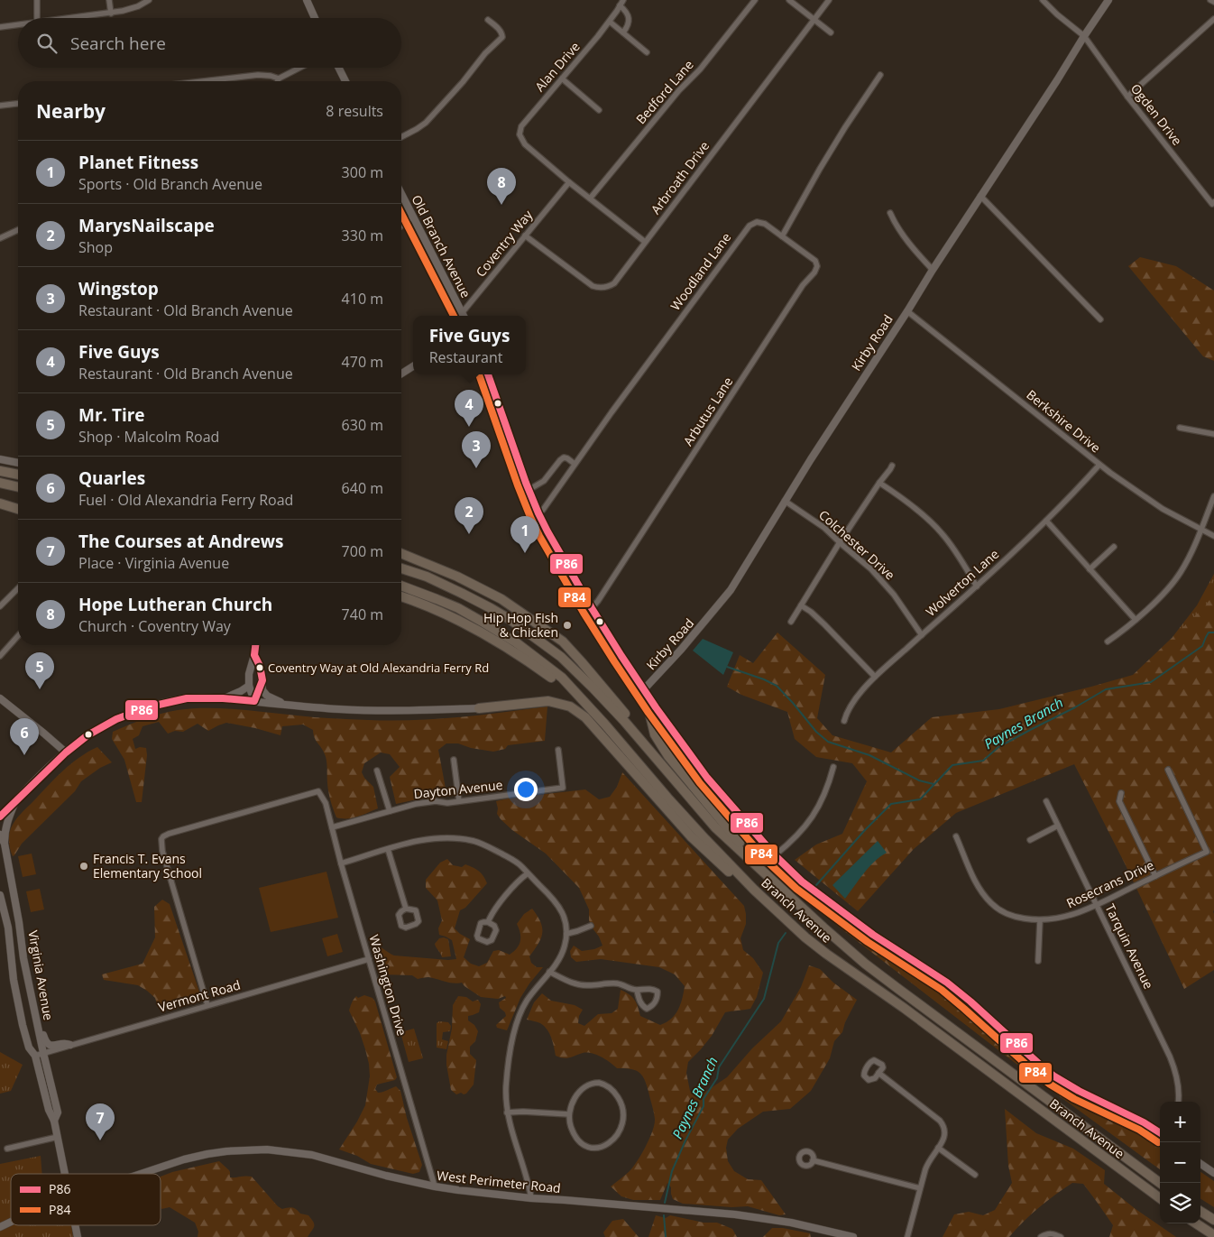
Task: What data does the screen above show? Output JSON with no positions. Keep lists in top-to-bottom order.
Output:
{
  "streets": {
    "highway": ["Branch Avenue"],
    "main road": [
      "Old Branch Avenue",
      "Kirby Road",
      "Virginia Avenue",
      "West Perimeter Road"
    ],
    "street": [
      "Alan Drive",
      "Bedford Lane",
      "Ogden Drive",
      "Arbroath Drive",
      "Coventry Way",
      "Woodland Lane",
      "Arbutus Lane",
      "Berkshire Drive",
      "Colchester Drive",
      "Wolverton Lane",
      "Dayton Avenue",
      "Rosecrans Drive",
      "Tarquin Avenue",
      "Washington Drive",
      "Vermont Road"
    ]
  },
  "crossings": [
    ["Alan Drive", "Coventry Way"],
    ["Ogden Drive", "Kirby Road"],
    ["Arbroath Drive", "Coventry Way"],
    ["Coventry Way", "Old Branch Avenue"],
    ["Woodland Lane", "Arbutus Lane"],
    ["Kirby Road", "Berkshire Drive"],
    ["Kirby Road", "Colchester Drive"],
    ["Berkshire Drive", "Wolverton Lane"],
    ["Colchester Drive", "Wolverton Lane"],
    ["Dayton Avenue", "Washington Drive"],
    ["Rosecrans Drive", "Tarquin Avenue"],
    ["Virginia Avenue", "Vermont Road"],
    ["Washington Drive", "Vermont Road"],
    ["Washington Drive", "West Perimeter Road"]
  ],
  "water": ["Paynes Branch"],
  "places": ["Hip Hop Fish & Chicken", "Coventry Way at Old Alexandria Ferry Rd", "Francis T. Evans Elementary School"],
  "lines": ["transit line P84", "transit line P86"],
  "legend": ["P86", "P84"],
  "page": {
    "search": "Search here",
    "heading": ["Nearby", "8 results"],
    "list": [
      {
        "mark": "1",
        "name": "Planet Fitness",
        "note": "Sports · Old Branch Avenue",
        "value": "300 m"
      },
      {
        "mark": "2",
        "name": "MarysNailscape",
        "note": "Shop",
        "value": "330 m"
      },
      {
        "mark": "3",
        "name": "Wingstop",
        "note": "Restaurant · Old Branch Avenue",
        "value": "410 m"
      },
      {
        "mark": "4",
        "name": "Five Guys",
        "note": "Restaurant · Old Branch Avenue",
        "value": "470 m"
      },
      {
        "mark": "5",
        "name": "Mr. Tire",
        "note": "Shop · Malcolm Road",
        "value": "630 m"
      },
      {
        "mark": "6",
        "name": "Quarles",
        "note": "Fuel · Old Alexandria Ferry Road",
        "value": "640 m"
      },
      {
        "mark": "7",
        "name": "The Courses at Andrews",
        "note": "Place · Virginia Avenue",
        "value": "700 m"
      },
      {
        "mark": "8",
        "name": "Hope Lutheran Church",
        "note": "Church · Coventry Way",
        "value": "740 m"
      }
    ],
    "pins": [
      "8",
      "4",
      "3",
      "2",
      "1",
      "5",
      "6",
      "7"
    ],
    "popup": ["Five Guys", "Restaurant"],
    "map_buttons": ["+", "−"]
  }
}
